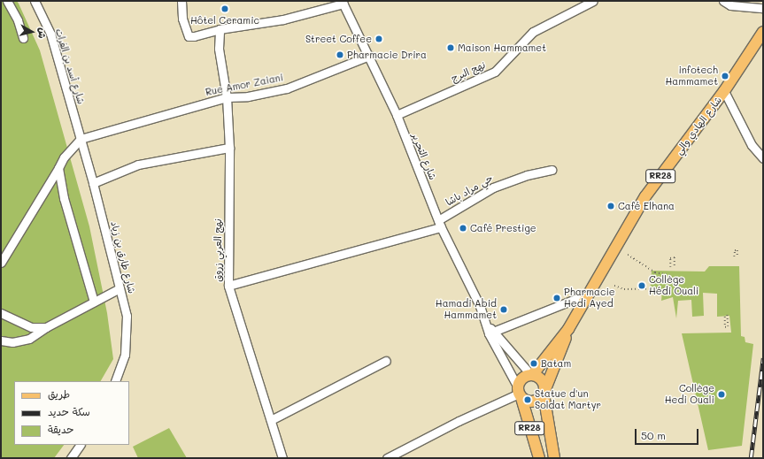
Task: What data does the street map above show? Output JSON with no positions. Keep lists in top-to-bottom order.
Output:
{
  "streets": {
    "main road": ["شارع الهادي والي", "RR28"],
    "street": [
      "شارع أسد بن الفرات",
      "نهج البرج",
      "Rue Amor Zaiani",
      "شارع التحرير",
      "حي مراد باشا",
      "نهج العربي زروق",
      "شارع طارق بن زياد"
    ]
  },
  "crossings": [
    ["شارع أسد بن الفرات", "Rue Amor Zaiani"],
    ["شارع أسد بن الفرات", "شارع طارق بن زياد"],
    ["نهج البرج", "شارع التحرير"],
    ["Rue Amor Zaiani", "شارع التحرير"],
    ["Rue Amor Zaiani", "نهج العربي زروق"],
    ["Rue Amor Zaiani", "شارع طارق بن زياد"],
    ["شارع الهادي والي", "شارع التحرير"],
    ["شارع الهادي والي", "RR28"],
    ["شارع التحرير", "RR28"],
    ["شارع التحرير", "حي مراد باشا"],
    ["حي مراد باشا", "نهج العربي زروق"]
  ],
  "places": [
    "Hôtel Ceramic",
    "Street Coffee",
    "Maison Hammamet",
    "Pharmacie Drira",
    "infotech Hammamet",
    "Café Elhana",
    "Café Prestige",
    "Collège Hédi Ouali",
    "Pharmacie Hedi Ayed",
    "Hamadi Abid Hammamet",
    "Batam",
    "Collège Hedi Ouali",
    "Statue d'un Soldat Martyr"
  ],
  "legend": ["طريق", "سكة حديد", "حديقة"],
  "scale_bar": "50 m",
  "north": "right"
}
